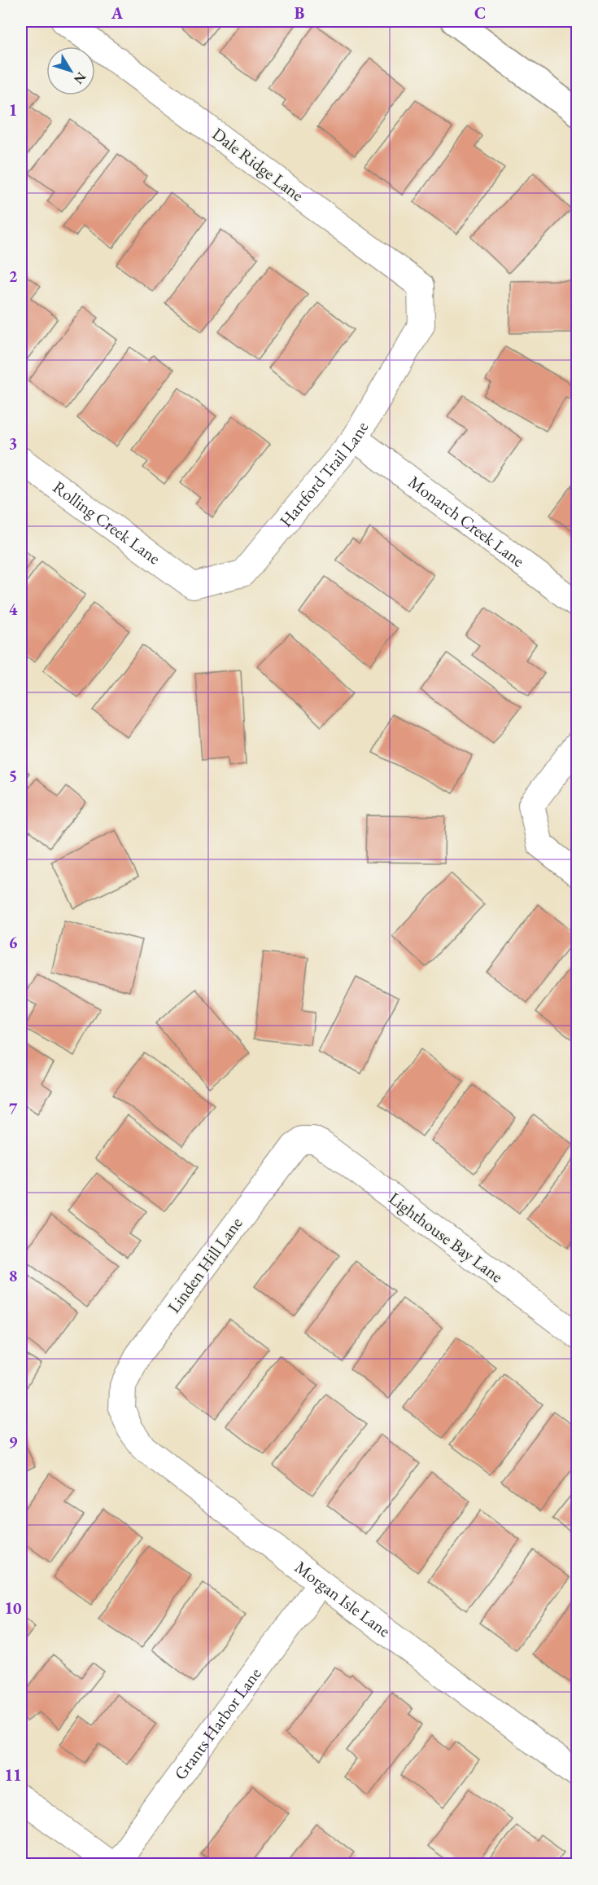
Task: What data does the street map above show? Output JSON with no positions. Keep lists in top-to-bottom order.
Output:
{
  "streets": {
    "street": [
      "Dale Ridge Lane",
      "Hartford Trail Lane",
      "Monarch Creek Lane",
      "Rolling Creek Lane",
      "Lighthouse Bay Lane",
      "Linden Hill Lane",
      "Morgan Isle Lane",
      "Grants Harbor Lane"
    ]
  },
  "crossings": [
    ["Dale Ridge Lane", "Hartford Trail Lane"],
    ["Hartford Trail Lane", "Monarch Creek Lane"],
    ["Hartford Trail Lane", "Rolling Creek Lane"],
    ["Lighthouse Bay Lane", "Linden Hill Lane"],
    ["Linden Hill Lane", "Morgan Isle Lane"],
    ["Morgan Isle Lane", "Grants Harbor Lane"]
  ],
  "north": "bottom right",
  "grid": {
    "columns": ["A", "B", "C"],
    "rows": [
      "1",
      "2",
      "3",
      "4",
      "5",
      "6",
      "7",
      "8",
      "9",
      "10",
      "11"
    ]
  }
}
